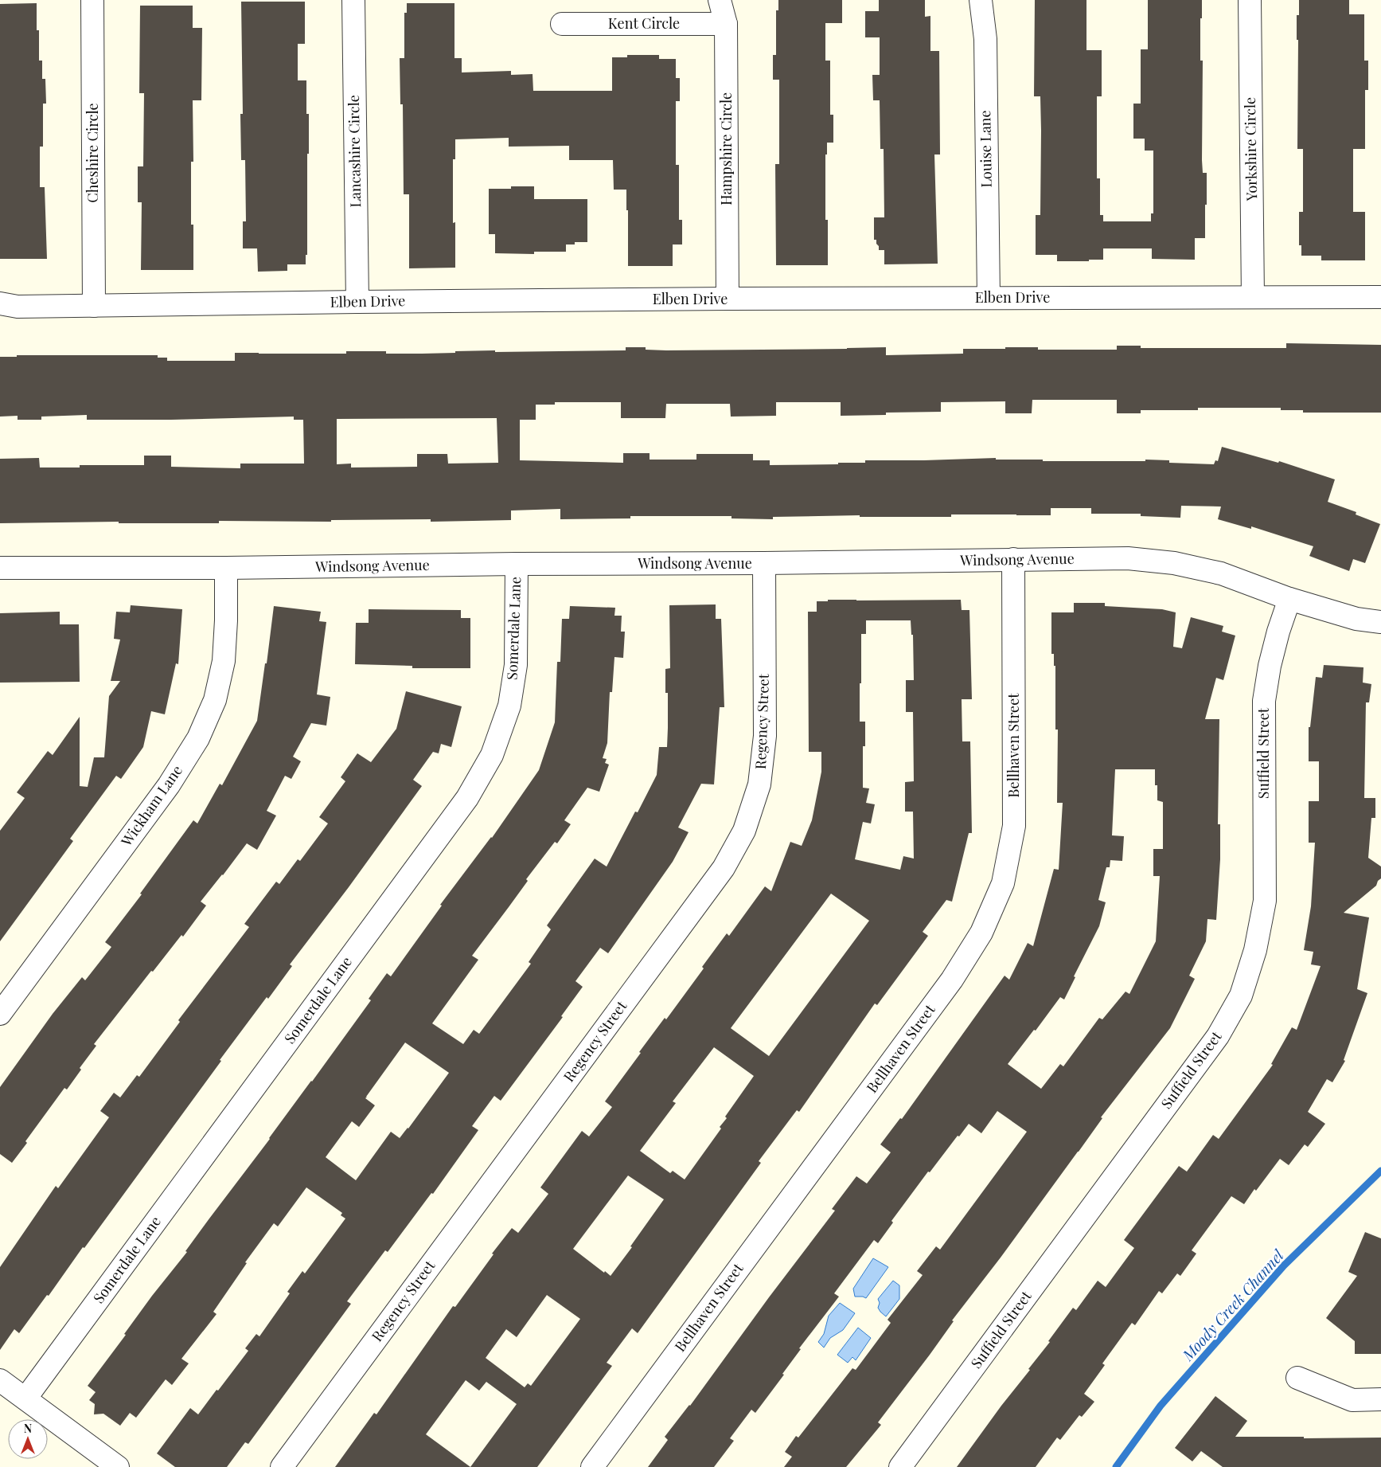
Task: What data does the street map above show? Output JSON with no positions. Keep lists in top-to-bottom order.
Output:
{
  "streets": {
    "street": [
      "Kent Circle",
      "Hampshire Circle",
      "Louise Lane",
      "Yorkshire Circle",
      "Lancashire Circle",
      "Cheshire Circle",
      "Elben Drive",
      "Windsong Avenue",
      "Somerdale Lane",
      "Regency Street",
      "Bellhaven Street",
      "Suffield Street",
      "Wickham Lane"
    ]
  },
  "crossings": [
    ["Kent Circle", "Hampshire Circle"],
    ["Hampshire Circle", "Elben Drive"],
    ["Louise Lane", "Elben Drive"],
    ["Yorkshire Circle", "Elben Drive"],
    ["Lancashire Circle", "Elben Drive"],
    ["Cheshire Circle", "Elben Drive"],
    ["Windsong Avenue", "Somerdale Lane"],
    ["Windsong Avenue", "Regency Street"],
    ["Windsong Avenue", "Bellhaven Street"],
    ["Windsong Avenue", "Suffield Street"],
    ["Windsong Avenue", "Wickham Lane"]
  ],
  "water": ["Moody Creek Channel"],
  "north": "top"
}
